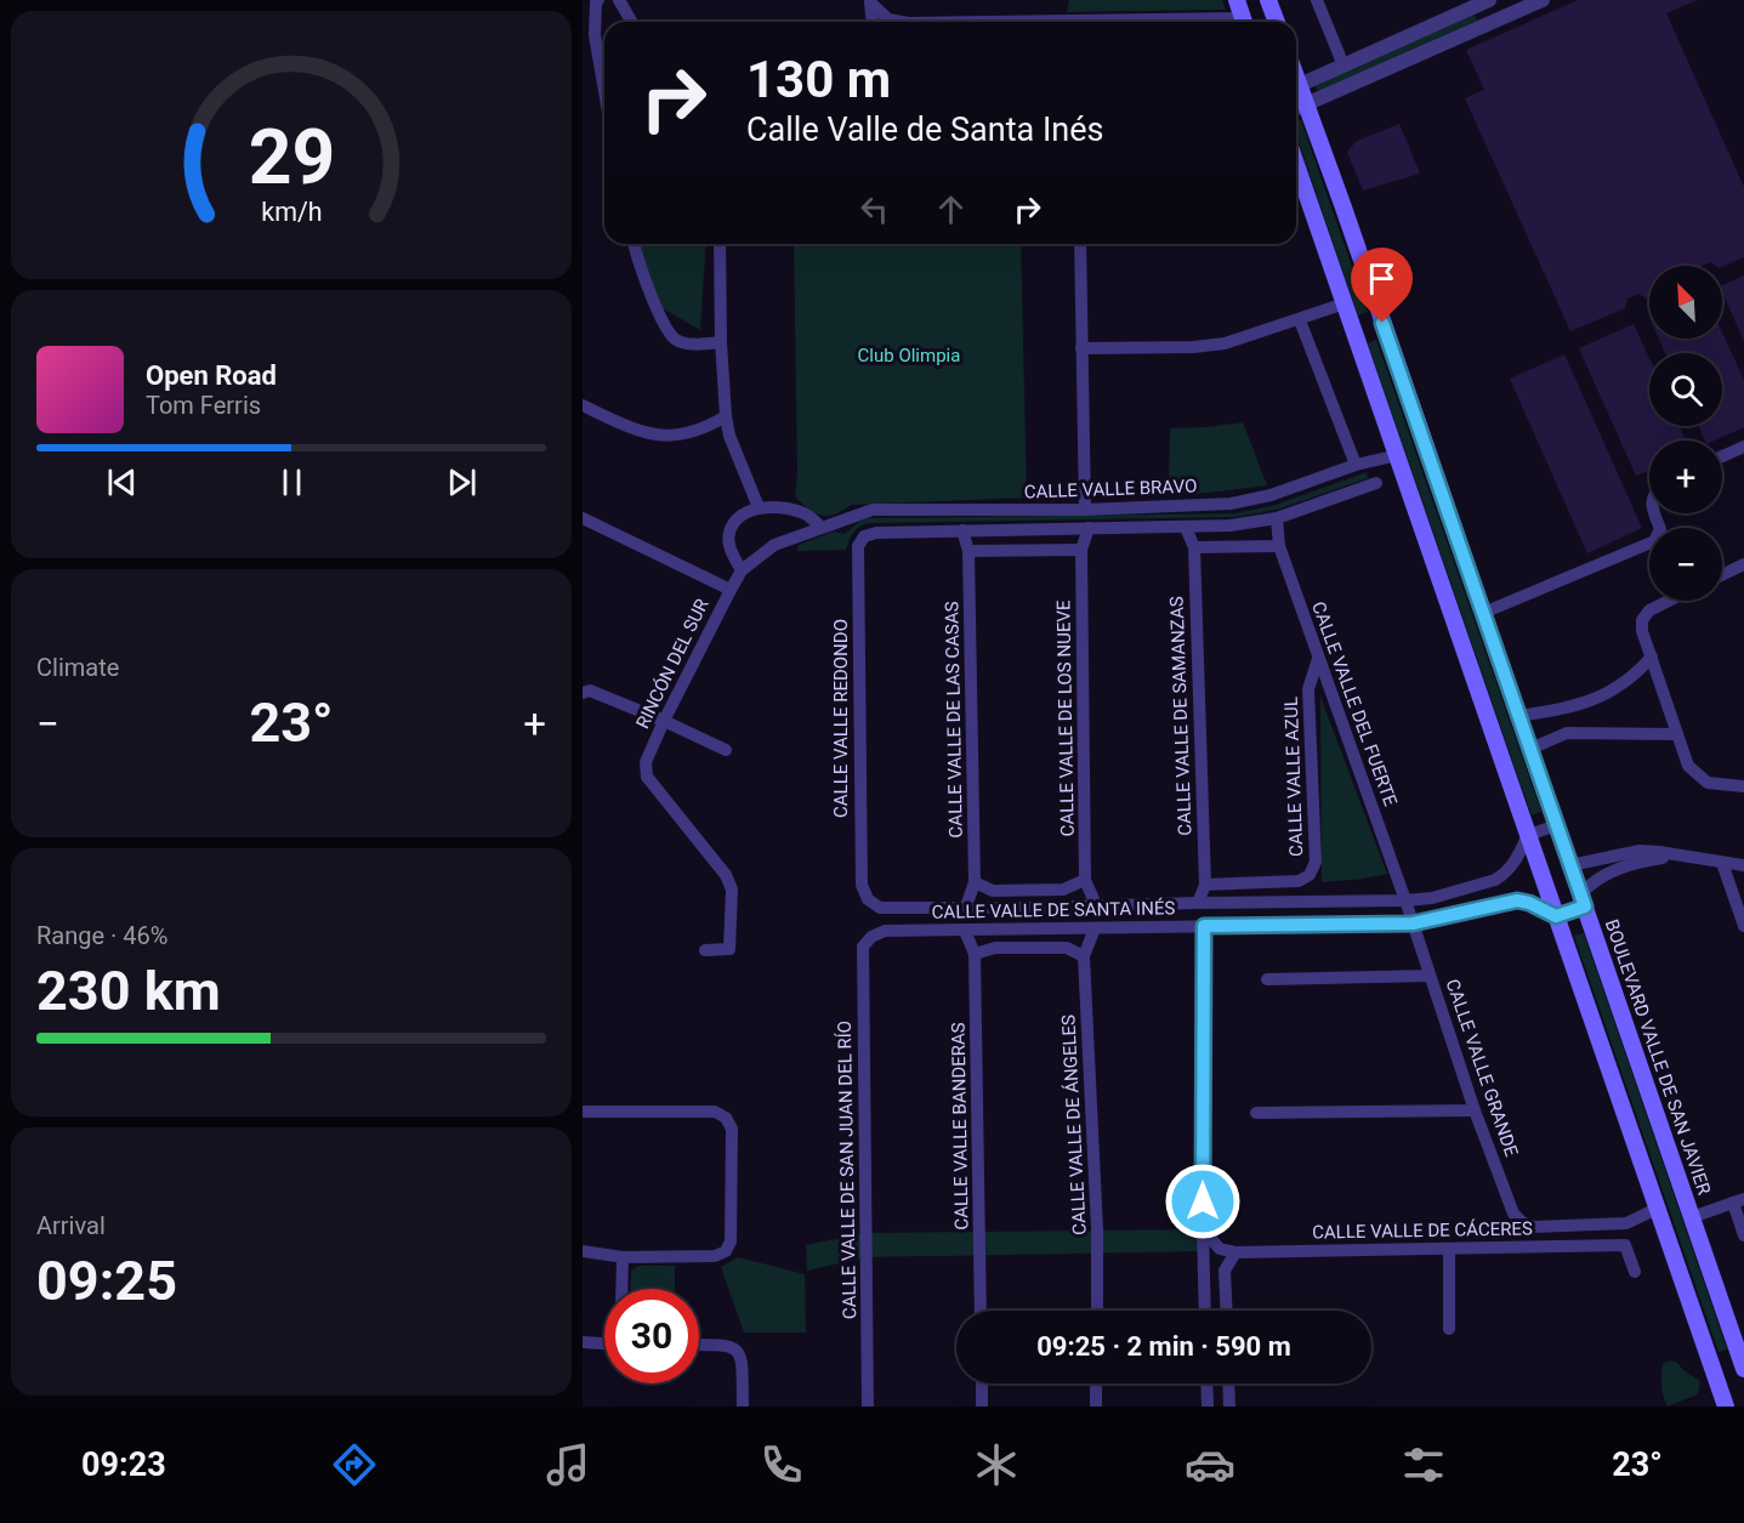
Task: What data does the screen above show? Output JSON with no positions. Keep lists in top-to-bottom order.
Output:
{
  "streets": {
    "main road": ["BOULEVARD VALLE DE SAN JAVIER"],
    "street": [
      "CALLE VALLE BRAVO",
      "RINCÓN DEL SUR",
      "CALLE VALLE DEL FUERTE",
      "CALLE VALLE DE SAMANZAS",
      "CALLE VALLE REDONDO",
      "CALLE VALLE DE LOS NUEVE",
      "CALLE VALLE DE LAS CASAS",
      "CALLE VALLE AZUL",
      "CALLE VALLE DE SANTA INÉS",
      "CALLE VALLE GRANDE",
      "CALLE VALLE DE ÁNGELES",
      "CALLE VALLE BANDERAS",
      "CALLE VALLE DE SAN JUAN DEL RÍO",
      "CALLE VALLE DE CÁCERES"
    ]
  },
  "crossings": [
    ["CALLE VALLE BRAVO", "RINCÓN DEL SUR"],
    ["CALLE VALLE BRAVO", "CALLE VALLE DEL FUERTE"],
    ["CALLE VALLE BRAVO", "CALLE VALLE DE SAMANZAS"],
    ["CALLE VALLE BRAVO", "CALLE VALLE REDONDO"],
    ["CALLE VALLE BRAVO", "CALLE VALLE DE LOS NUEVE"],
    ["CALLE VALLE BRAVO", "CALLE VALLE DE LAS CASAS"],
    ["CALLE VALLE DEL FUERTE", "CALLE VALLE AZUL"],
    ["CALLE VALLE DEL FUERTE", "CALLE VALLE DE SANTA INÉS"],
    ["CALLE VALLE DEL FUERTE", "CALLE VALLE GRANDE"],
    ["CALLE VALLE DE SAMANZAS", "CALLE VALLE AZUL"],
    ["CALLE VALLE DE SAMANZAS", "CALLE VALLE DE SANTA INÉS"],
    ["CALLE VALLE REDONDO", "CALLE VALLE DE SANTA INÉS"],
    ["CALLE VALLE DE LOS NUEVE", "CALLE VALLE DE SANTA INÉS"],
    ["CALLE VALLE DE LAS CASAS", "CALLE VALLE DE SANTA INÉS"],
    ["CALLE VALLE DE SANTA INÉS", "CALLE VALLE GRANDE"],
    ["CALLE VALLE DE SANTA INÉS", "CALLE VALLE DE ÁNGELES"],
    ["CALLE VALLE DE SANTA INÉS", "CALLE VALLE BANDERAS"],
    ["CALLE VALLE DE SANTA INÉS", "CALLE VALLE DE SAN JUAN DEL RÍO"],
    ["CALLE VALLE GRANDE", "CALLE VALLE DE CÁCERES"]
  ],
  "parks": ["Club Olimpia"],
  "north": "top left",
  "page": {
    "turn": ["130 m", "Calle Valle de Santa Inés"],
    "map_buttons": ["+", "−"],
    "song": ["Open Road", "Tom Ferris"],
    "tile": [
      "Climate",
      ["Range · 46%", "230 km"],
      ["Arrival", "09:25"]
    ],
    "heat": ["−", "23°", "+"],
    "limit": "30",
    "trip": "09:25 · 2 min · 590 m",
    "tabs": ["09:23", "23°"],
    "gauge": ["29", "km/h"]
  }
}
